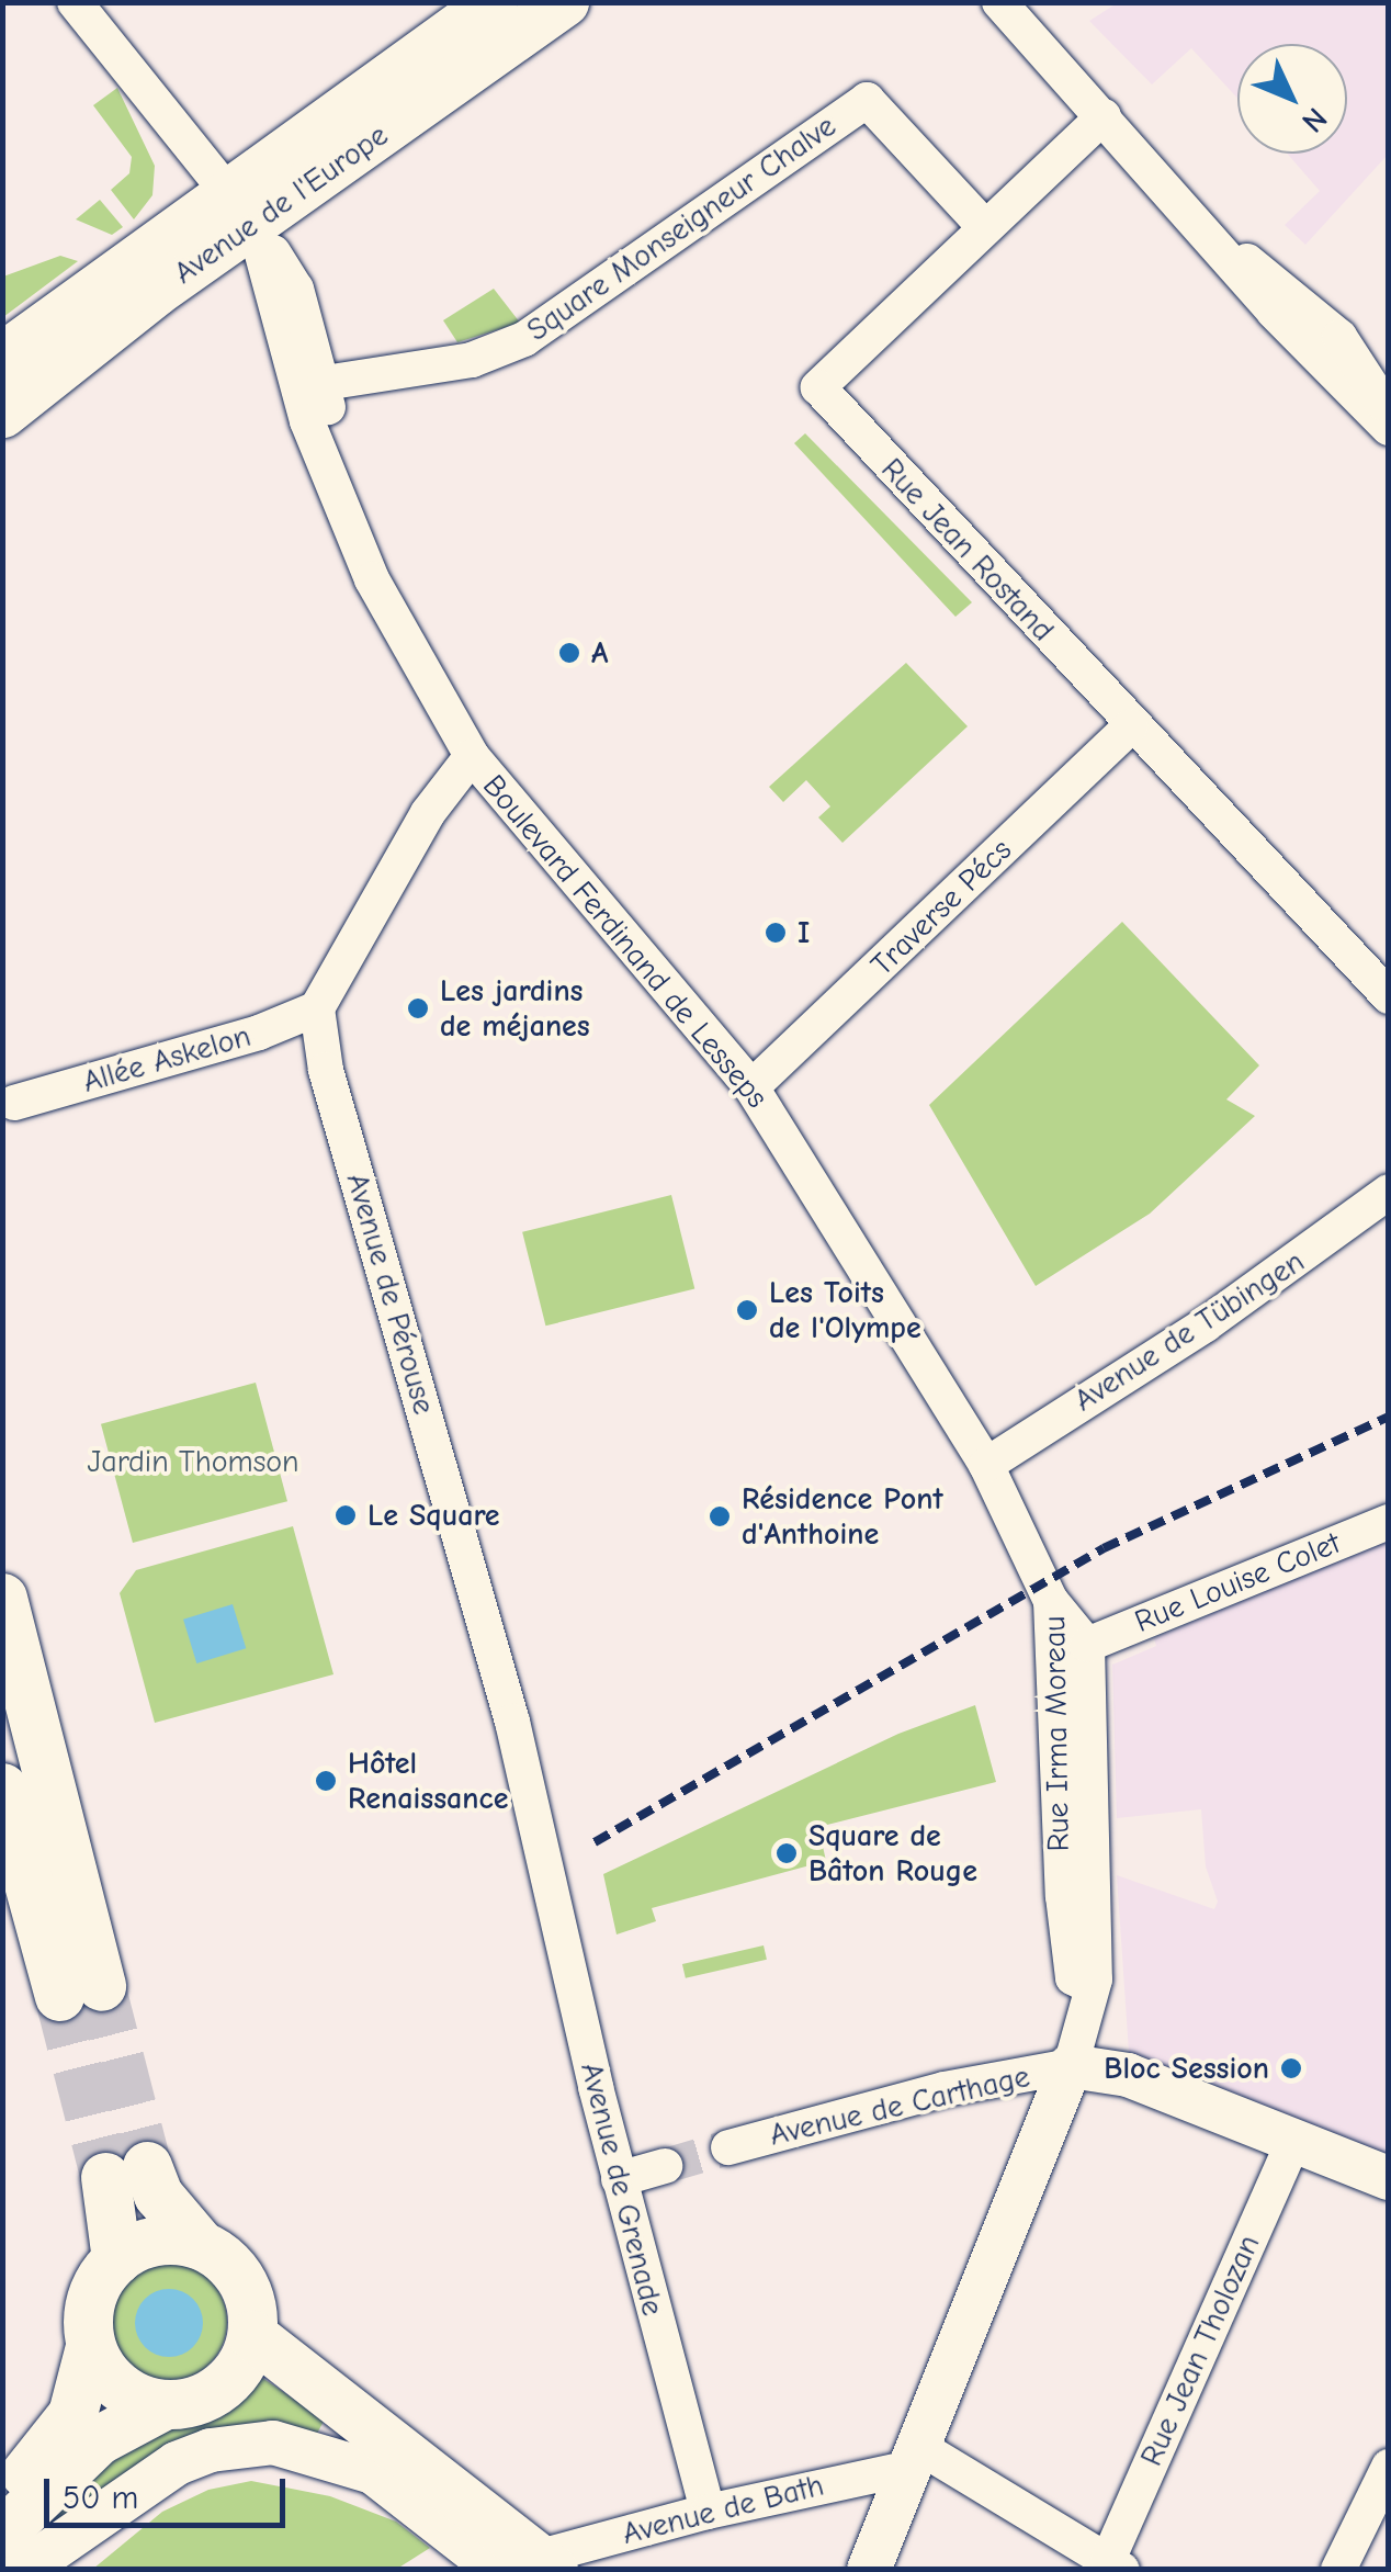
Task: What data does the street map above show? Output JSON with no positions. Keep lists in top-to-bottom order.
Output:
{
  "streets": {
    "main road": ["Avenue de l'Europe"],
    "street": [
      "Square Monseigneur Chalve",
      "Rue Jean Rostand",
      "Traverse Pécs",
      "Boulevard Ferdinand de Lesseps",
      "Allée Askelon",
      "Avenue de Pérouse",
      "Avenue de Tübingen",
      "Rue Louise Colet",
      "Rue Irma Moreau",
      "Avenue de Carthage",
      "Avenue de Grenade",
      "Rue Jean Tholozan",
      "Avenue de Bath"
    ]
  },
  "crossings": [
    ["Avenue de l'Europe", "Boulevard Ferdinand de Lesseps"],
    ["Square Monseigneur Chalve", "Rue Jean Rostand"],
    ["Square Monseigneur Chalve", "Boulevard Ferdinand de Lesseps"],
    ["Rue Jean Rostand", "Traverse Pécs"],
    ["Traverse Pécs", "Boulevard Ferdinand de Lesseps"],
    ["Boulevard Ferdinand de Lesseps", "Avenue de Tübingen"],
    ["Boulevard Ferdinand de Lesseps", "Rue Irma Moreau"],
    ["Allée Askelon", "Avenue de Pérouse"],
    ["Avenue de Pérouse", "Avenue de Grenade"],
    ["Rue Louise Colet", "Rue Irma Moreau"],
    ["Rue Irma Moreau", "Avenue de Carthage"],
    ["Rue Irma Moreau", "Avenue de Bath"],
    ["Avenue de Grenade", "Avenue de Bath"]
  ],
  "parks": ["Jardin Thomson"],
  "places": [
    "A",
    "I",
    "Les jardins de méjanes",
    "Les Toits de l'Olympe",
    "Le Square",
    "Résidence Pont d'Anthoine",
    "Hôtel Renaissance",
    "Square de Bâton Rouge",
    "Bloc Session"
  ],
  "scale_bar": "50 m",
  "north": "bottom right"
}
